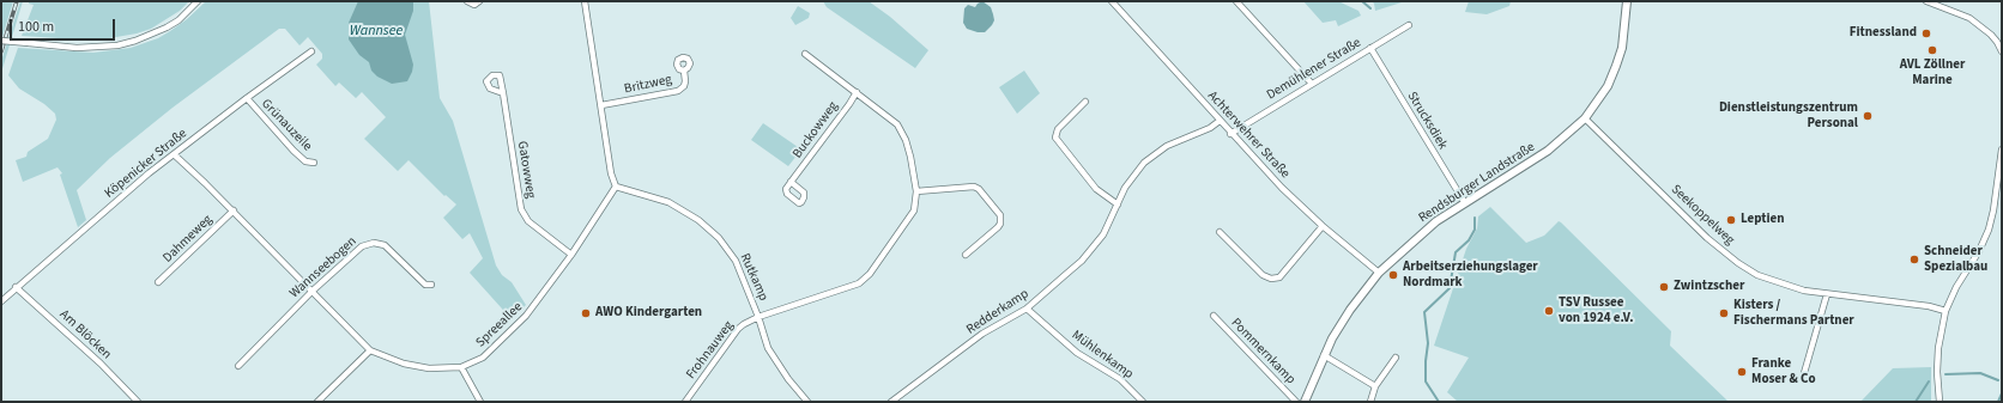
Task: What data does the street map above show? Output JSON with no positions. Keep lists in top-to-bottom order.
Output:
{
  "streets": {
    "street": [
      "Demühlener Straße",
      "Britzweg",
      "Strucksdiek",
      "Grünauzeile",
      "Buckowweg",
      "Achterwehrer Straße",
      "Köpenicker Straße",
      "Gatowweg",
      "Rendsburger Landstraße",
      "Seekoppelweg",
      "Dahmeweg",
      "Wannseebogen",
      "Rutkamp",
      "Redderkamp",
      "Spreeallee",
      "Am Blöcken",
      "Frohnauweg",
      "Pommernkamp",
      "Mühlenkamp"
    ]
  },
  "crossings": [
    ["Demühlener Straße", "Strucksdiek"],
    ["Demühlener Straße", "Achterwehrer Straße"],
    ["Strucksdiek", "Rendsburger Landstraße"],
    ["Grünauzeile", "Köpenicker Straße"],
    ["Achterwehrer Straße", "Rendsburger Landstraße"],
    ["Achterwehrer Straße", "Redderkamp"],
    ["Köpenicker Straße", "Spreeallee"],
    ["Köpenicker Straße", "Am Blöcken"],
    ["Gatowweg", "Spreeallee"],
    ["Rendsburger Landstraße", "Seekoppelweg"],
    ["Dahmeweg", "Spreeallee"],
    ["Wannseebogen", "Spreeallee"],
    ["Rutkamp", "Spreeallee"],
    ["Rutkamp", "Frohnauweg"],
    ["Redderkamp", "Mühlenkamp"]
  ],
  "water": ["Wannsee"],
  "places": [
    "Fitnessland",
    "AVL Zöllner Marine",
    "Dienstleistungszentrum Personal",
    "Leptien",
    "Schneider Spezialbau",
    "Arbeitserziehungslager Nordmark",
    "Zwintzscher",
    "TSV Russee von 1924 e.V.",
    "AWO Kindergarten",
    "Kisters / Fischermans Partner",
    "Franke Moser & Co"
  ],
  "scale_bar": "100 m"
}
